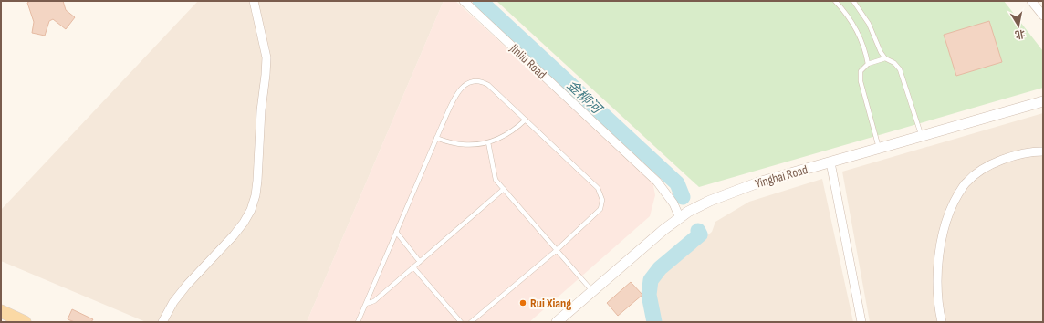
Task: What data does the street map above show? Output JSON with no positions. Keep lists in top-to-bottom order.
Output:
{
  "streets": {
    "street": ["Jinliu Road", "Yinghai Road"]
  },
  "crossings": [
    ["Jinliu Road", "Yinghai Road"]
  ],
  "water": ["金柳河"],
  "places": ["Rui Xiang"],
  "north": "bottom"
}
